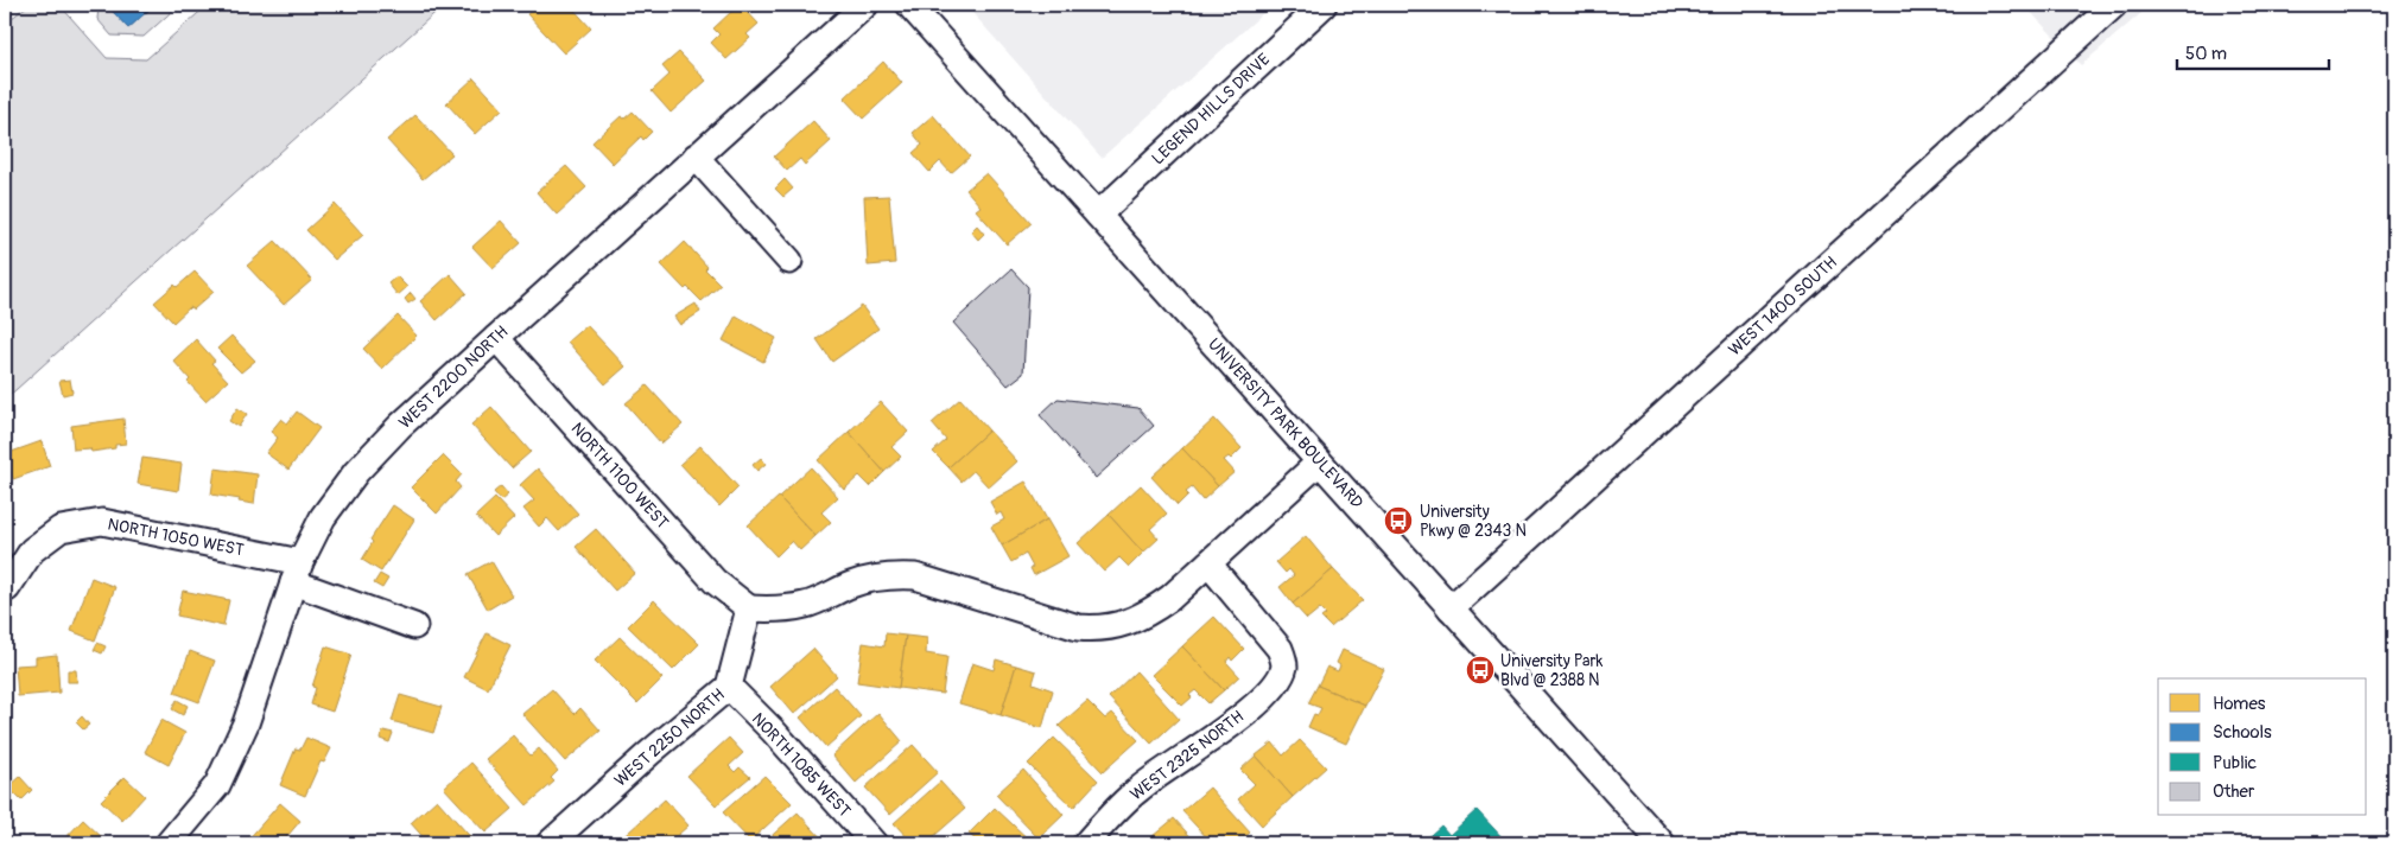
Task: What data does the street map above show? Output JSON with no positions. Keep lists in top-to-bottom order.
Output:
{
  "streets": {
    "street": [
      "LEGEND HILLS DRIVE",
      "WEST 1400 SOUTH",
      "WEST 2200 NORTH",
      "UNIVERSITY PARK BOULEVARD",
      "NORTH 1100 WEST",
      "NORTH 1050 WEST",
      "WEST 2250 NORTH",
      "WEST 2325 NORTH",
      "NORTH 1085 WEST"
    ]
  },
  "crossings": [
    ["LEGEND HILLS DRIVE", "UNIVERSITY PARK BOULEVARD"],
    ["WEST 1400 SOUTH", "UNIVERSITY PARK BOULEVARD"],
    ["WEST 2200 NORTH", "NORTH 1100 WEST"],
    ["WEST 2200 NORTH", "NORTH 1050 WEST"],
    ["NORTH 1100 WEST", "WEST 2250 NORTH"],
    ["WEST 2250 NORTH", "NORTH 1085 WEST"]
  ],
  "places": {
    "bus stop": ["University Pkwy @ 2343 N", "University Park Blvd @ 2388 N"]
  },
  "legend": [
    "Homes",
    "Schools",
    "Public",
    "Other"
  ],
  "scale_bar": "50 m"
}
